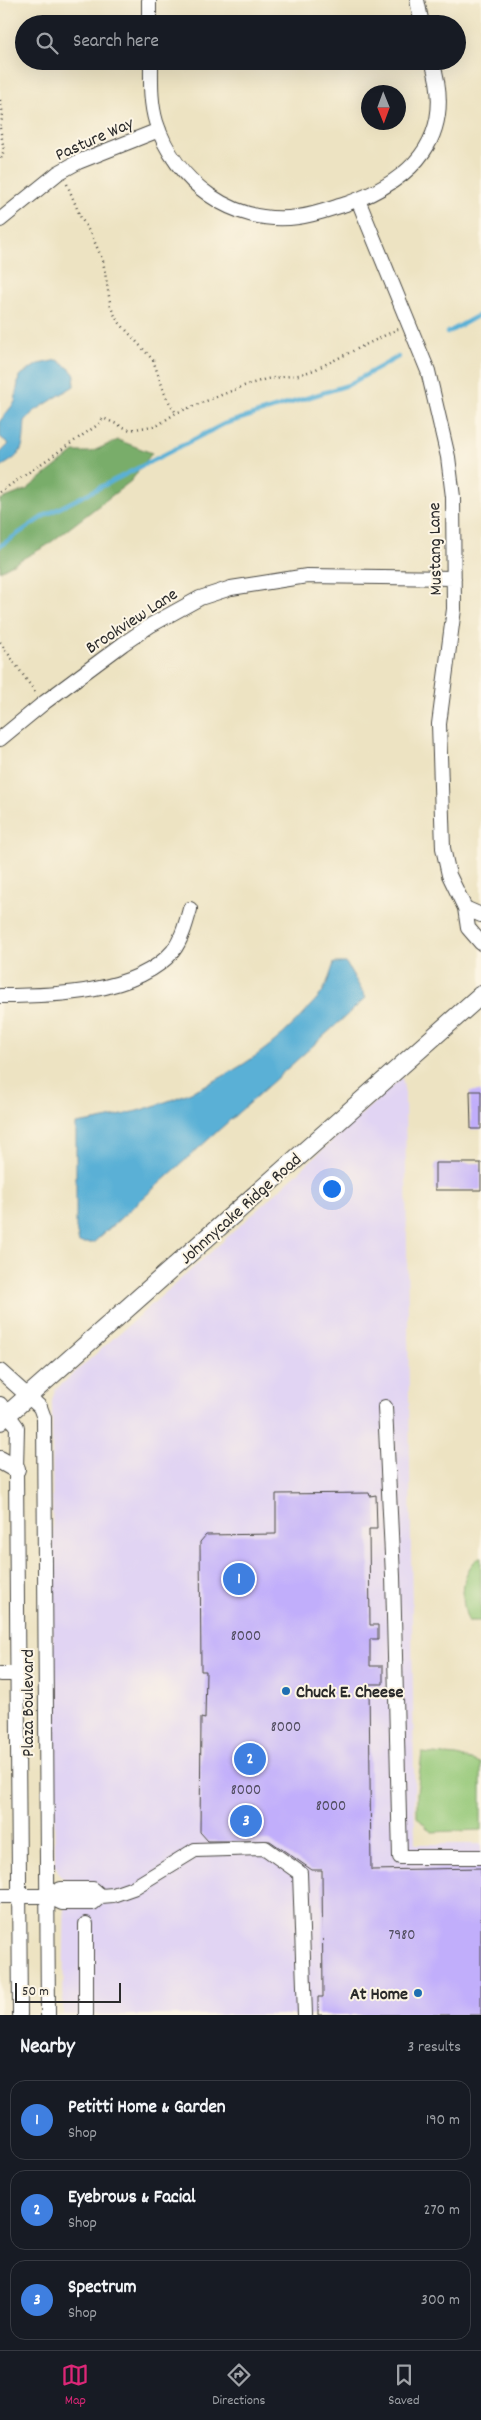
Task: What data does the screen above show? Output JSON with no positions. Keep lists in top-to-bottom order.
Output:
{
  "streets": {
    "main road": ["Johnnycake Ridge Road"],
    "street": [
      "Pasture Way",
      "Mustang Lane",
      "Brookview Lane",
      "Plaza Boulevard"
    ]
  },
  "crossings": [
    ["Mustang Lane", "Brookview Lane"],
    ["Johnnycake Ridge Road", "Plaza Boulevard"]
  ],
  "places": ["Chuck E. Cheese", "At Home"],
  "house_numbers": [
    "8000",
    "8000",
    "8000",
    "8000",
    "7980"
  ],
  "scale_bar": "50 m",
  "north": "bottom",
  "page": {
    "search": "Search here",
    "pins": ["1", "2", "3"],
    "scale": "50 m",
    "heading": ["Nearby", "3 results"],
    "list": [
      {
        "mark": "1",
        "name": "Petitti Home & Garden",
        "note": "Shop",
        "value": "190 m"
      },
      {
        "mark": "2",
        "name": "Eyebrows & Facial",
        "note": "Shop",
        "value": "270 m"
      },
      {
        "mark": "3",
        "name": "Spectrum",
        "note": "Shop",
        "value": "300 m"
      }
    ],
    "nav": ["Map", "Directions", "Saved"]
  }
}
